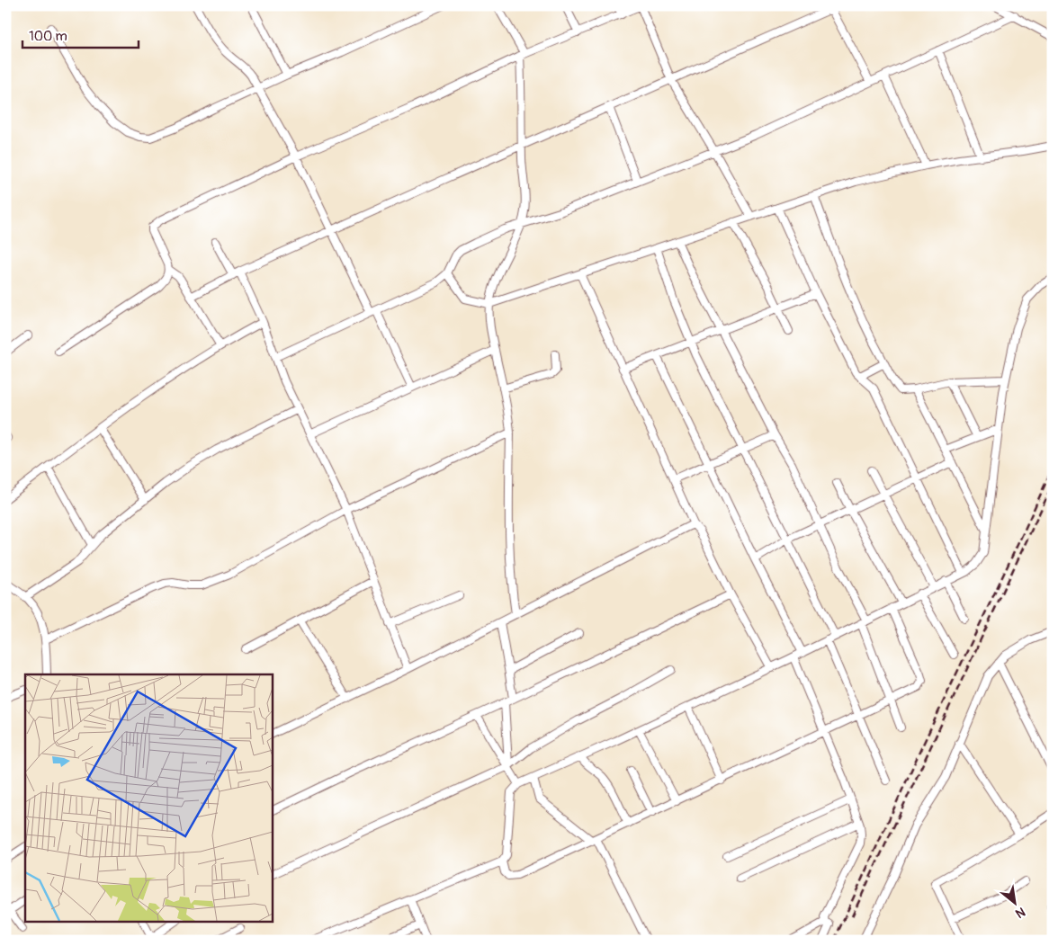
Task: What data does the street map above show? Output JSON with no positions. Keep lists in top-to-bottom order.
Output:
{
  "scale_bar": "100 m",
  "north": "bottom right"
}
